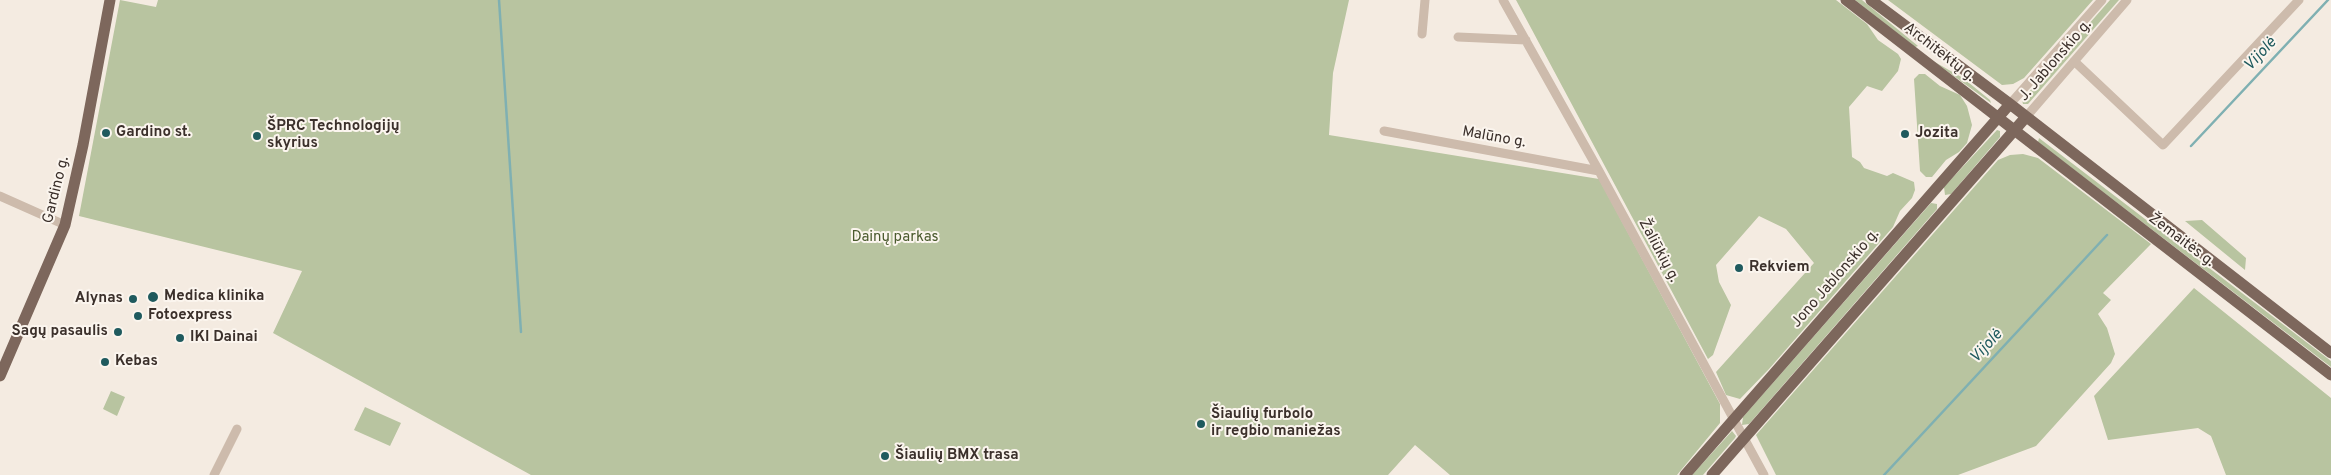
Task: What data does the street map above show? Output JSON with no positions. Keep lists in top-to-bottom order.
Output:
{
  "streets": {
    "main road": [
      "Architektų g.",
      "Gardino g.",
      "Žemaitės g.",
      "Jono Jablonskio g."
    ],
    "street": ["J. Jablonskio g.", "Malūno g.", "Žaliūkių g."]
  },
  "crossings": [
    ["Architektų g.", "J. Jablonskio g."],
    ["Architektų g.", "Žemaitės g."],
    ["Architektų g.", "Jono Jablonskio g."],
    ["J. Jablonskio g.", "Žemaitės g."],
    ["J. Jablonskio g.", "Jono Jablonskio g."],
    ["Malūno g.", "Žaliūkių g."],
    ["Žaliūkių g.", "Jono Jablonskio g."]
  ],
  "water": ["Vijolė"],
  "parks": ["Dainų parkas"],
  "places": [
    "Gardino st.",
    "Jozita",
    "ŠPRC Technologijų skyrius",
    "Rekviem",
    "Medica klinika",
    "Alynas",
    "Fotoexpress",
    "Sagų pasaulis",
    "IKI Dainai",
    "Kebas",
    "Šiaulių furbolo ir regbio maniežas",
    "Šiaulių BMX trasa"
  ]
}
